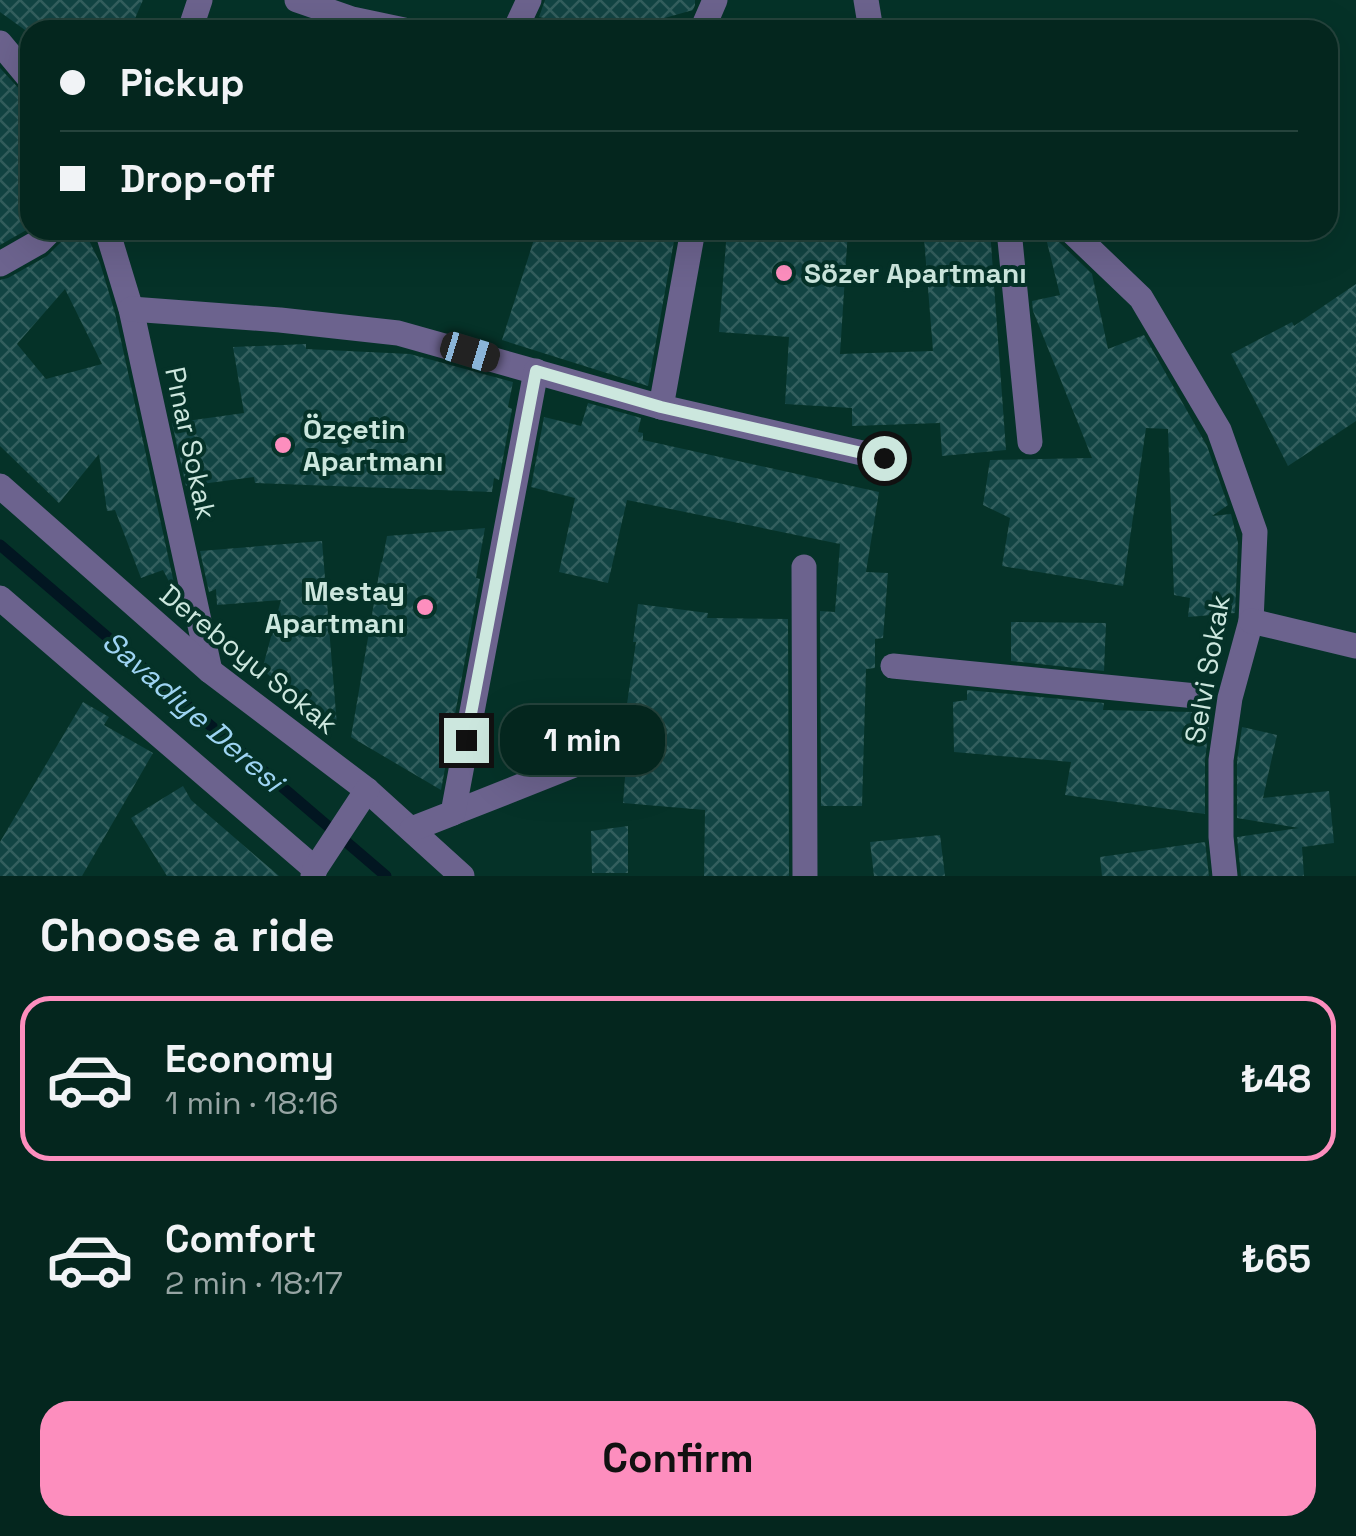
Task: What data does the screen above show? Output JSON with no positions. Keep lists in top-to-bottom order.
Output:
{
  "streets": {
    "street": ["Pınar Sokak", "Dereboyu Sokak", "Selvi Sokak"]
  },
  "crossings": [
    ["Pınar Sokak", "Dereboyu Sokak"]
  ],
  "water": ["Savadiye Deresi"],
  "places": ["Sözer Apartmanı", "Özçetin Apartmanı", "Mestay Apartmanı"],
  "page": {
    "banner": ["Pickup", "Drop-off"],
    "bubble": "1 min",
    "heading": "Choose a ride",
    "list": [
      {
        "name": "Economy",
        "note": "1 min · 18:16",
        "value": "₺48"
      },
      {
        "name": "Comfort",
        "note": "2 min · 18:17",
        "value": "₺65"
      }
    ],
    "buttons": "Confirm"
  }
}
